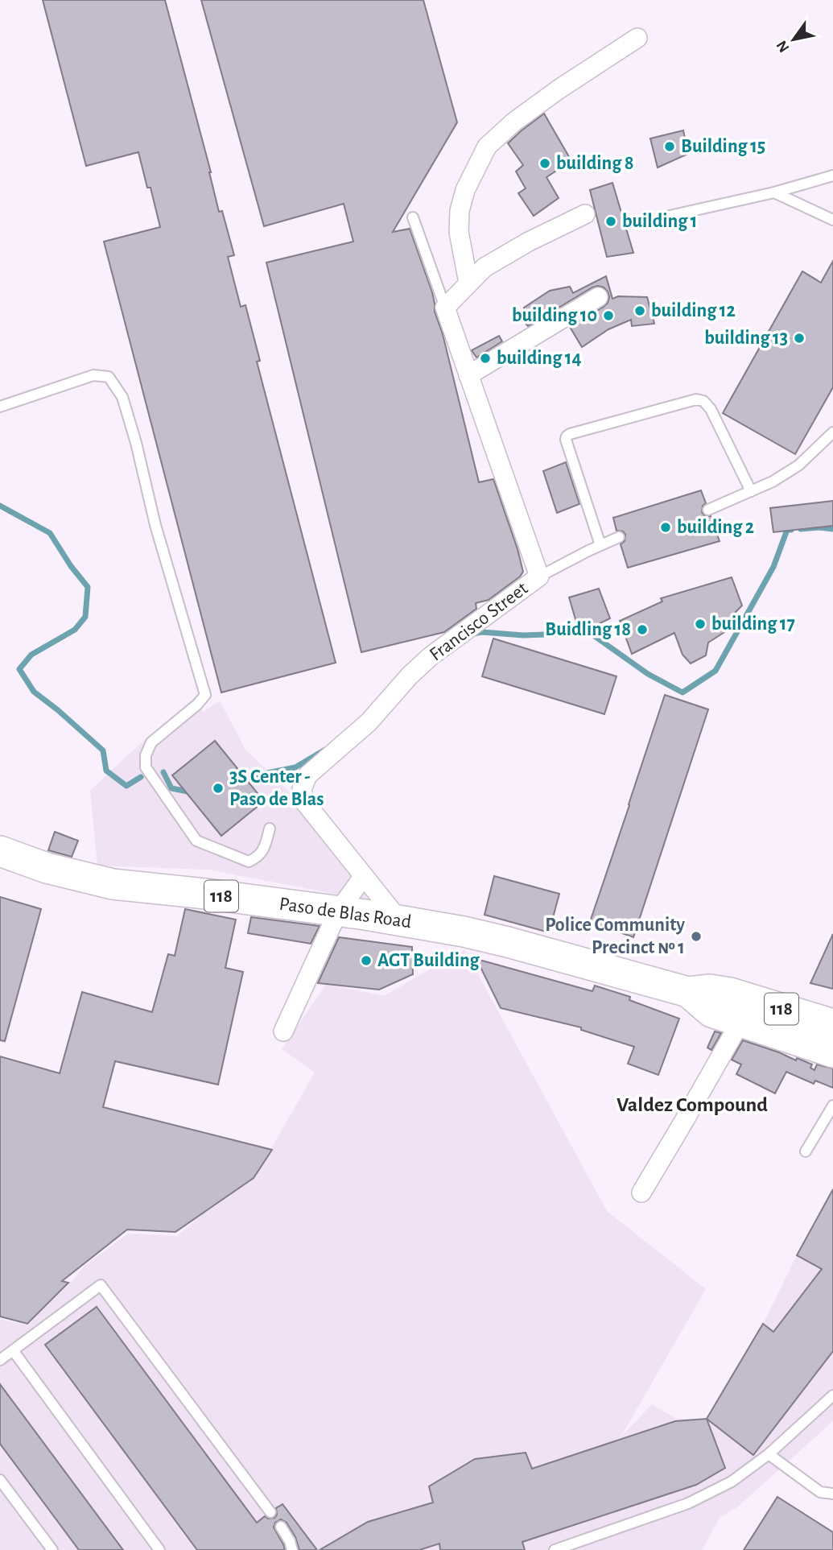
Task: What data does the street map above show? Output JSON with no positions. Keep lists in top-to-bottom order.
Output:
{
  "streets": {
    "main road": ["118", "Paso de Blas Road"],
    "street": ["Francisco Street"]
  },
  "crossings": [
    ["Francisco Street", "Paso de Blas Road"]
  ],
  "districts": ["Valdez Compound"],
  "places": [
    "Building 15",
    "building 8",
    "building 1",
    "building 12",
    "building 10",
    "building 13",
    "building 14",
    "building 2",
    "building 17",
    "Buidling 18",
    "3S Center - Paso de Blas",
    "Police Community Precinct № 1",
    "AGT Building"
  ],
  "north": "bottom left"
}
